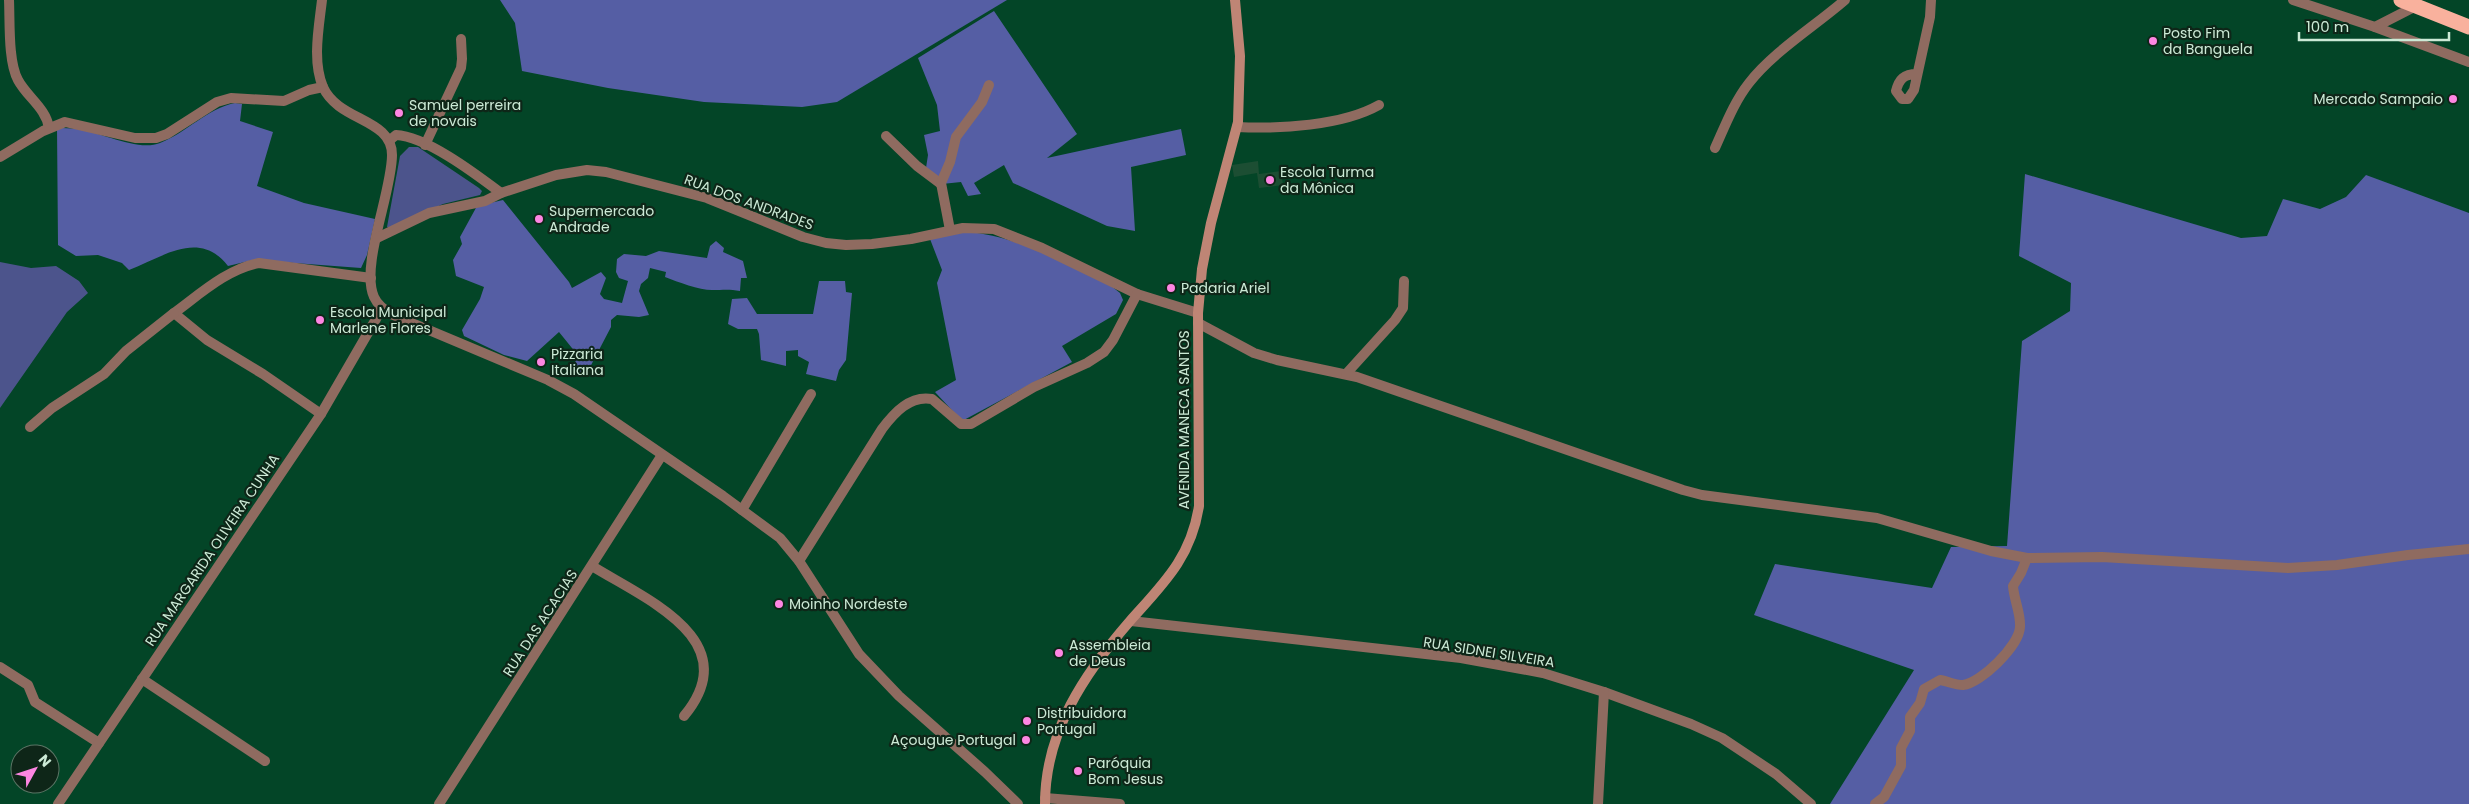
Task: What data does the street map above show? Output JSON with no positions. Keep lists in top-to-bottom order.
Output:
{
  "streets": {
    "street": [
      "RUA DOS ANDRADES",
      "AVENIDA MANECA SANTOS",
      "RUA MARGARIDA OLIVEIRA CUNHA",
      "RUA DAS ACACIAS",
      "RUA SIDNEI SILVEIRA"
    ]
  },
  "crossings": [
    ["RUA DOS ANDRADES", "AVENIDA MANECA SANTOS"],
    ["AVENIDA MANECA SANTOS", "RUA SIDNEI SILVEIRA"]
  ],
  "places": [
    "Posto Fim da Banguela",
    "Mercado Sampaio",
    "Samuel perreira de novais",
    "Escola Turma da Mônica",
    "Supermercado Andrade",
    "Padaria Ariel",
    "Escola Municipal Marlene Flores",
    "Pizzaria Italiana",
    "Moinho Nordeste",
    "Assembleia de Deus",
    "Distribuidora Portugal",
    "Açougue Portugal",
    "Paróquia Bom Jesus"
  ],
  "scale_bar": "100 m",
  "north": "top right"
}
